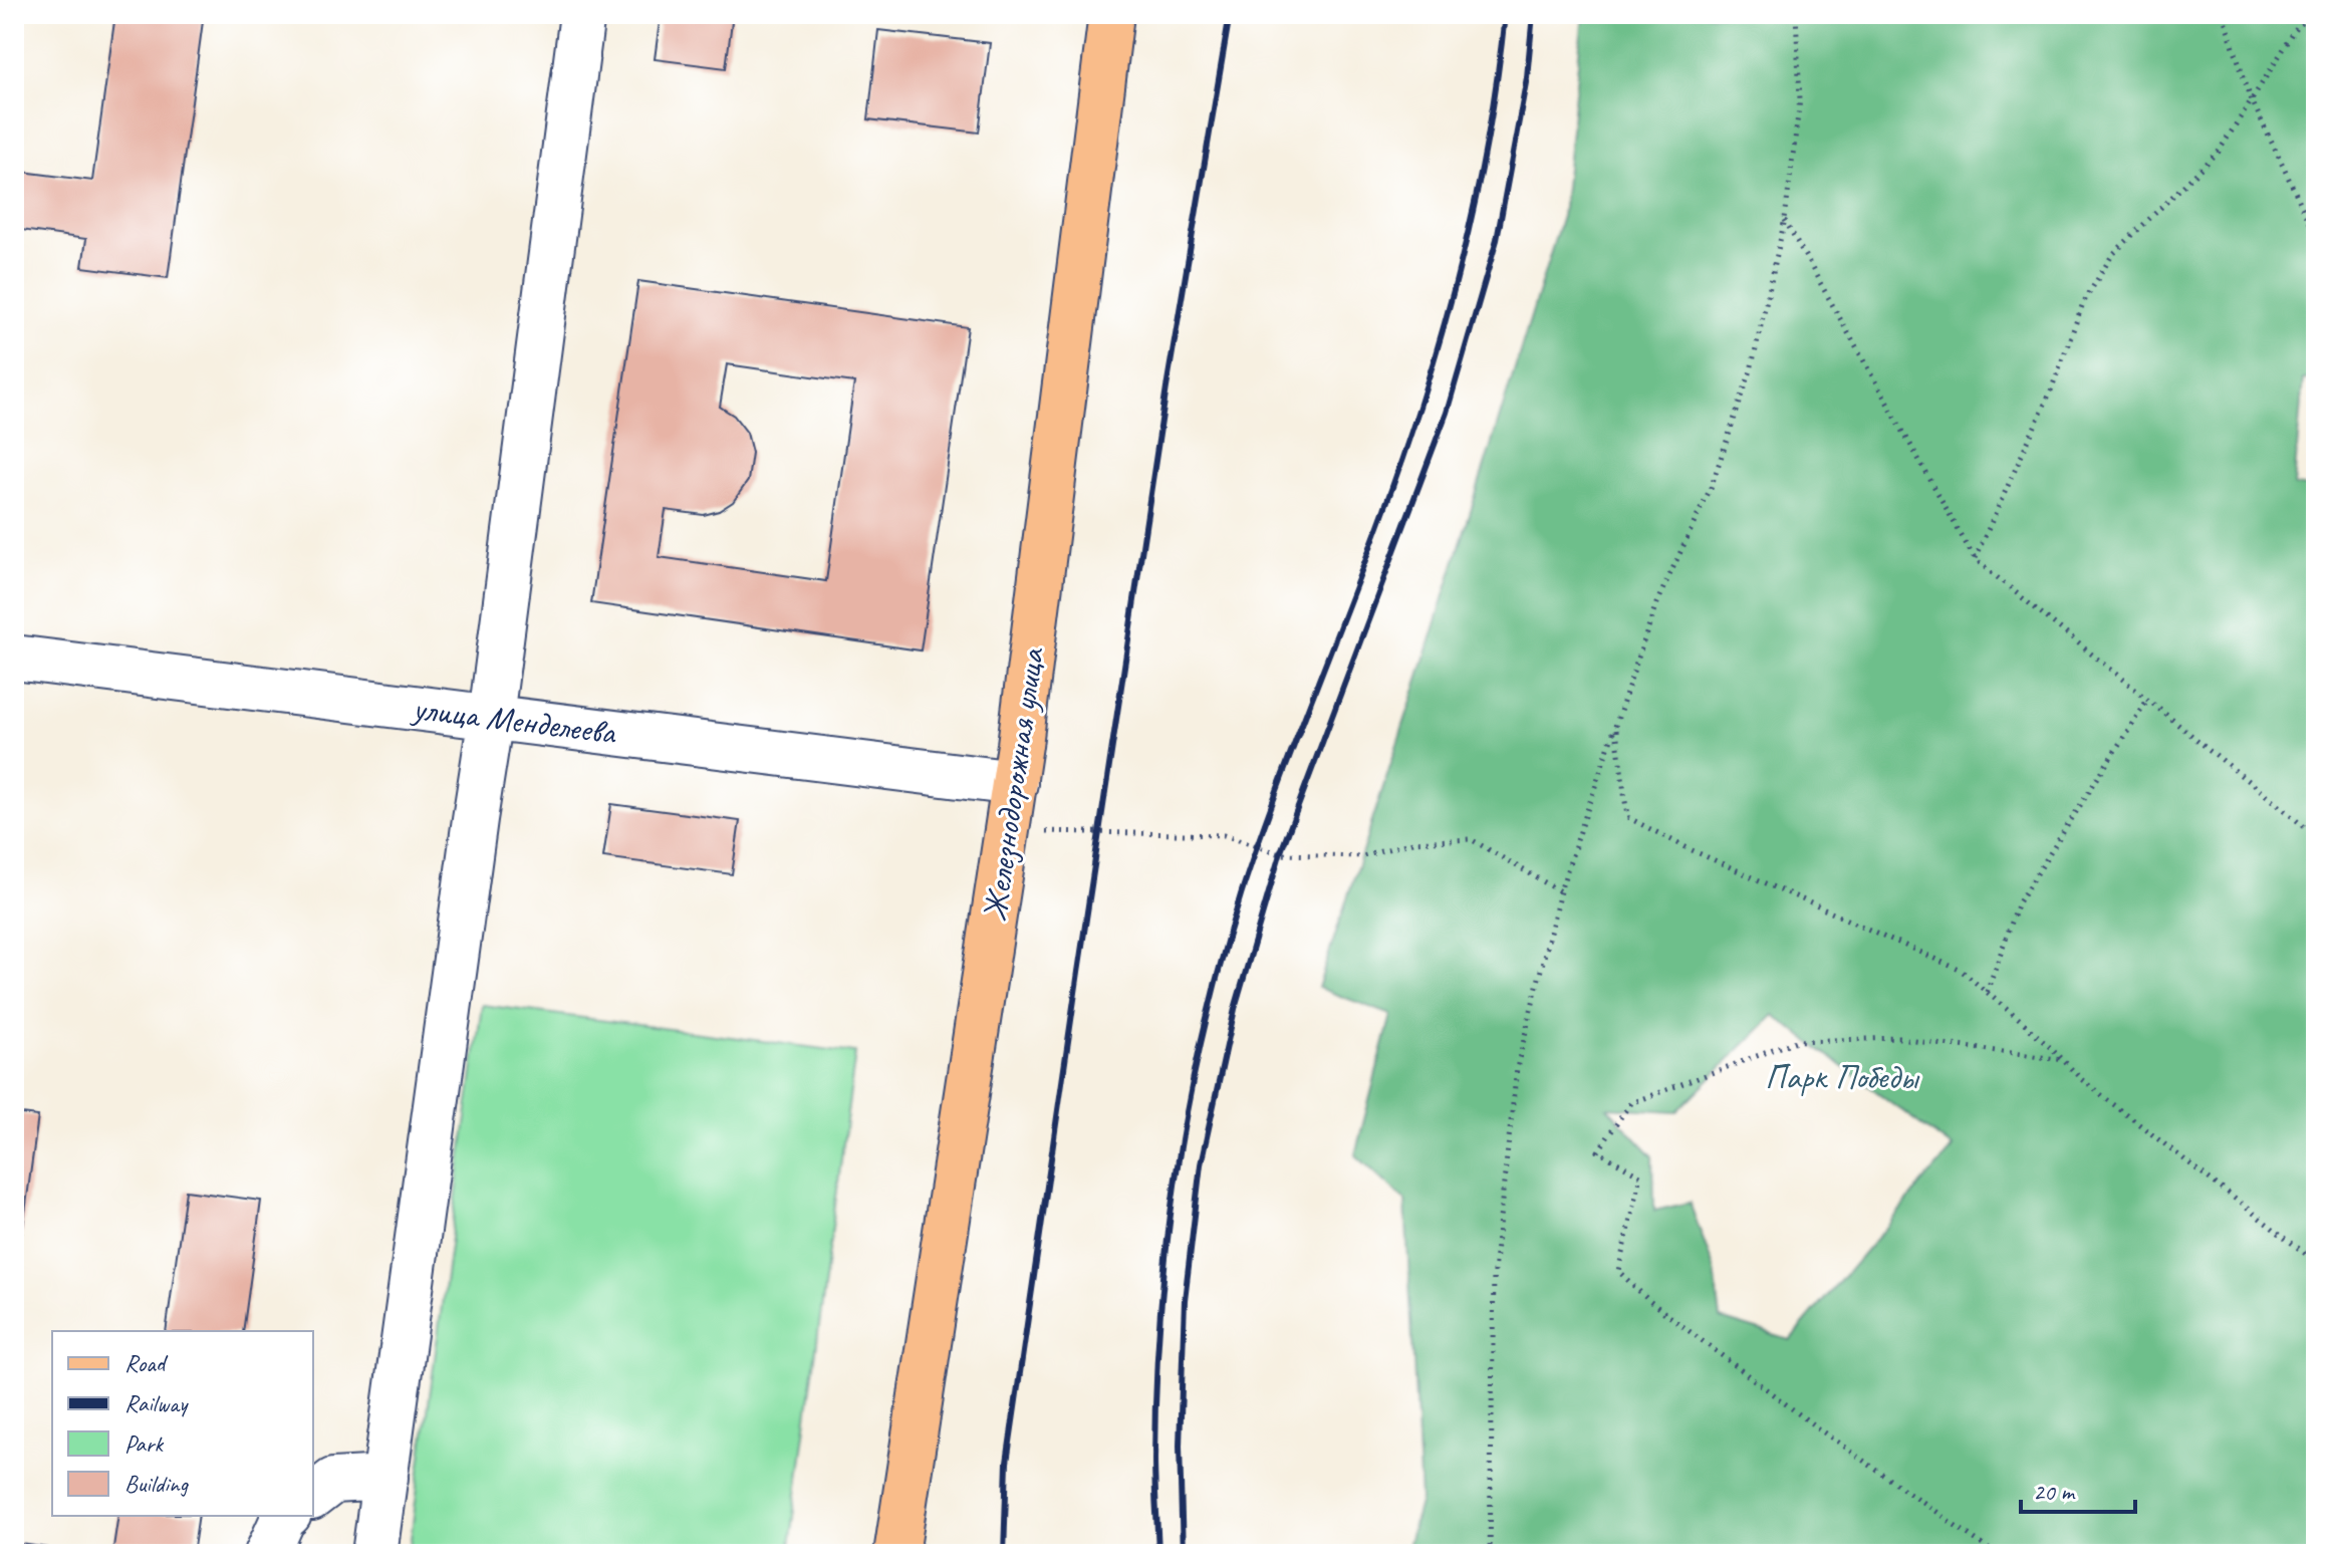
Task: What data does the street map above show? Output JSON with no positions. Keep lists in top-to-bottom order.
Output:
{
  "streets": {
    "main road": ["Железнодорожная улица"],
    "street": ["улица Менделеева"]
  },
  "crossings": [
    ["улица Менделеева", "Железнодорожная улица"]
  ],
  "parks": ["Парк Победы"],
  "legend": [
    "Road",
    "Railway",
    "Park",
    "Building"
  ],
  "scale_bar": "20 m"
}
